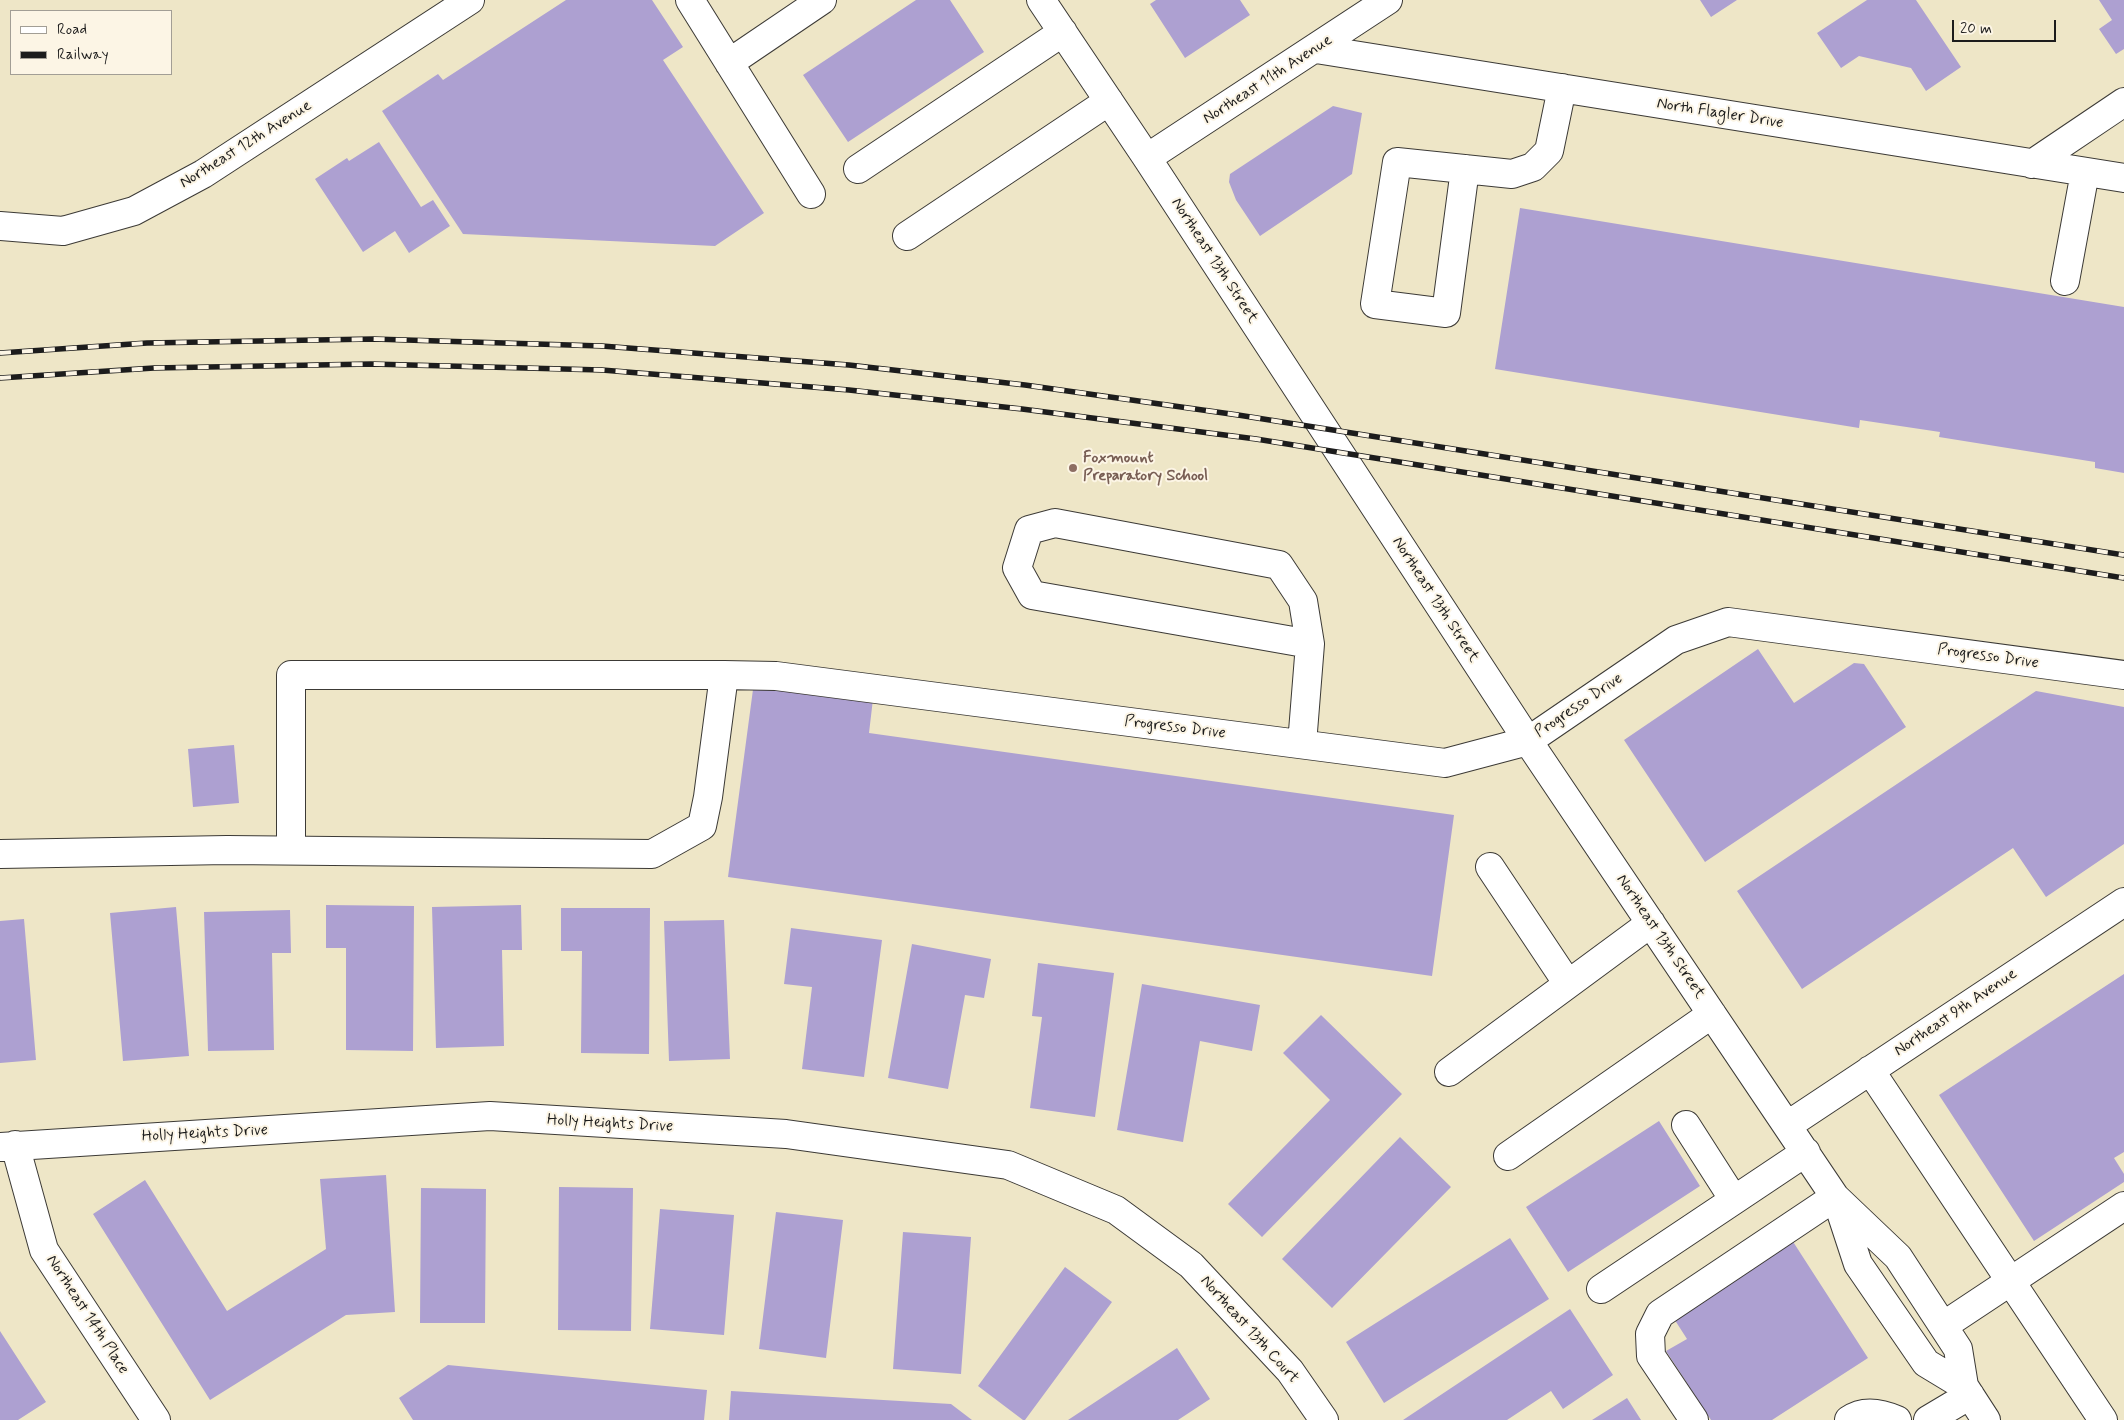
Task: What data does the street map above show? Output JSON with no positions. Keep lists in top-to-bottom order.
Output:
{
  "streets": {
    "street": [
      "Northeast 11th Avenue",
      "North Flagler Drive",
      "Northeast 12th Avenue",
      "Northeast 13th Street",
      "Progresso Drive",
      "Northeast 9th Avenue",
      "Holly Heights Drive",
      "Northeast 14th Place",
      "Northeast 13th Court"
    ]
  },
  "crossings": [
    ["Northeast 11th Avenue", "North Flagler Drive"],
    ["Northeast 11th Avenue", "Northeast 13th Street"],
    ["Northeast 13th Street", "Progresso Drive"],
    ["Northeast 13th Street", "Northeast 9th Avenue"],
    ["Holly Heights Drive", "Northeast 14th Place"],
    ["Holly Heights Drive", "Northeast 13th Court"]
  ],
  "places": ["Foxmount Preparatory School"],
  "legend": ["Road", "Railway"],
  "scale_bar": "20 m"
}
